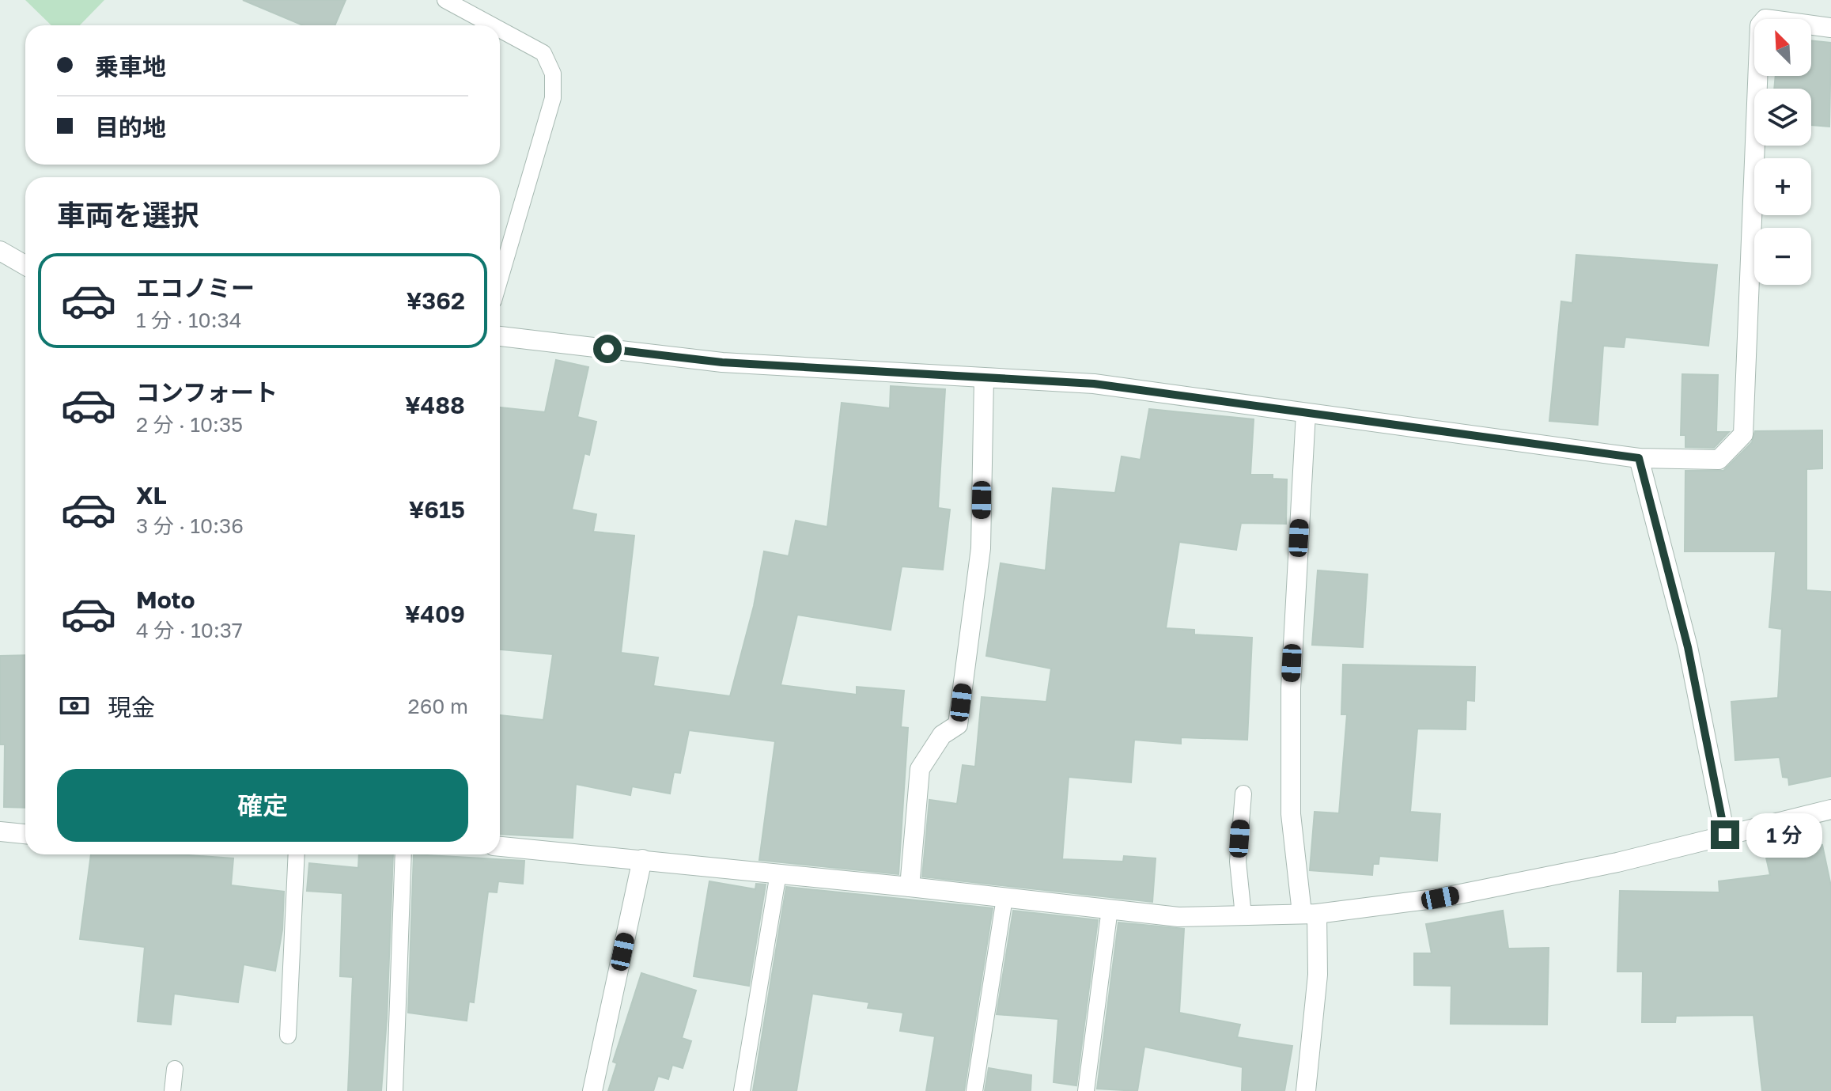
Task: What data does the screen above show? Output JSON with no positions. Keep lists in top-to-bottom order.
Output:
{
  "north": "top left",
  "page": {
    "map_buttons": ["+", "−"],
    "banner": ["乗車地", "目的地"],
    "heading": "車両を選択",
    "list": [
      {
        "name": "エコノミー",
        "note": "1 分 · 10:34",
        "value": "¥362"
      },
      {
        "name": "コンフォート",
        "note": "2 分 · 10:35",
        "value": "¥488"
      },
      {
        "name": "XL",
        "note": "3 分 · 10:36",
        "value": "¥615"
      },
      {
        "name": "Moto",
        "note": "4 分 · 10:37",
        "value": "¥409"
      }
    ],
    "pay": ["現金", "260 m"],
    "buttons": "確定",
    "bubble": "1 分"
  }
}
